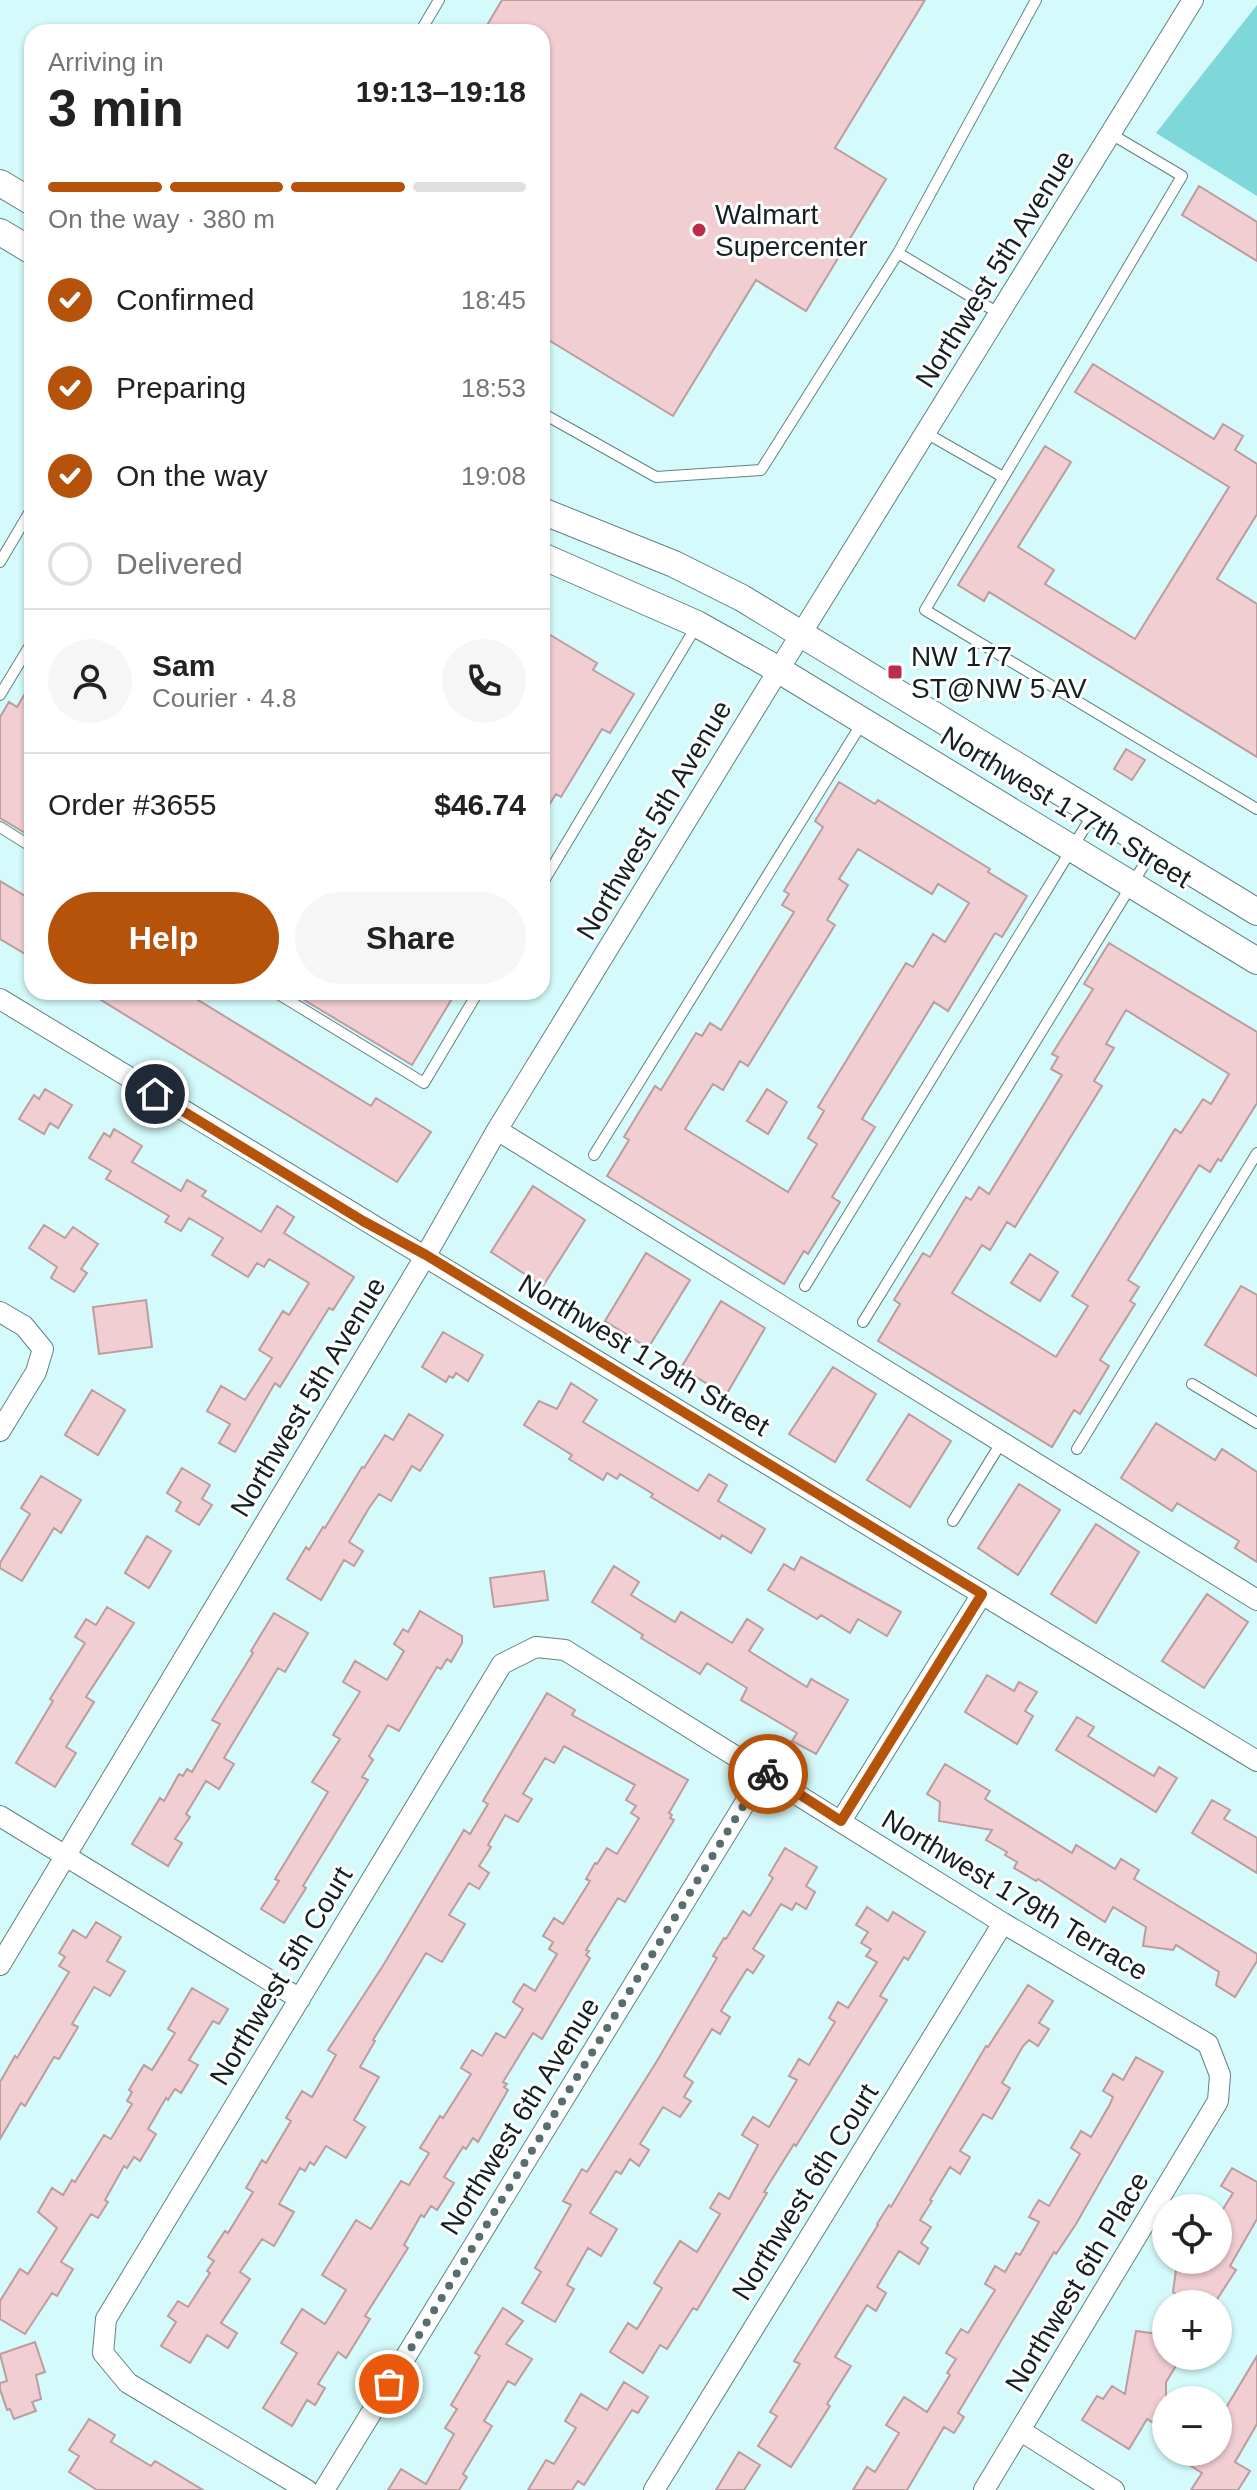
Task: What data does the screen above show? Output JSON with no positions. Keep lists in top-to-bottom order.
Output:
{
  "streets": {
    "street": [
      "Northwest 5th Avenue",
      "Northwest 177th Street",
      "Northwest 179th Street",
      "Northwest 179th Terrace",
      "Northwest 5th Court",
      "Northwest 6th Avenue",
      "Northwest 6th Court",
      "Northwest 6th Place"
    ]
  },
  "crossings": [
    ["Northwest 5th Avenue", "Northwest 177th Street"],
    ["Northwest 5th Avenue", "Northwest 179th Street"],
    ["Northwest 179th Terrace", "Northwest 5th Court"],
    ["Northwest 179th Terrace", "Northwest 6th Avenue"],
    ["Northwest 179th Terrace", "Northwest 6th Court"],
    ["Northwest 179th Terrace", "Northwest 6th Place"]
  ],
  "places": {
    "other": ["Walmart Supercenter"],
    "transit": ["NW 177 ST@NW 5 AV"]
  },
  "page": {
    "heading": ["3 min", "Arriving in", "19:13–19:18"],
    "panel": [
      "Sam",
      "Courier · 4.8",
      "Order #3655",
      "$46.74"
    ],
    "bar": "On the way · 380 m",
    "list": [
      ["Confirmed", "18:45"],
      ["Preparing", "18:53"],
      ["On the way", "19:08"],
      "Delivered"
    ],
    "buttons": ["Help", "Share"],
    "map_buttons": ["+", "−"]
  }
}
